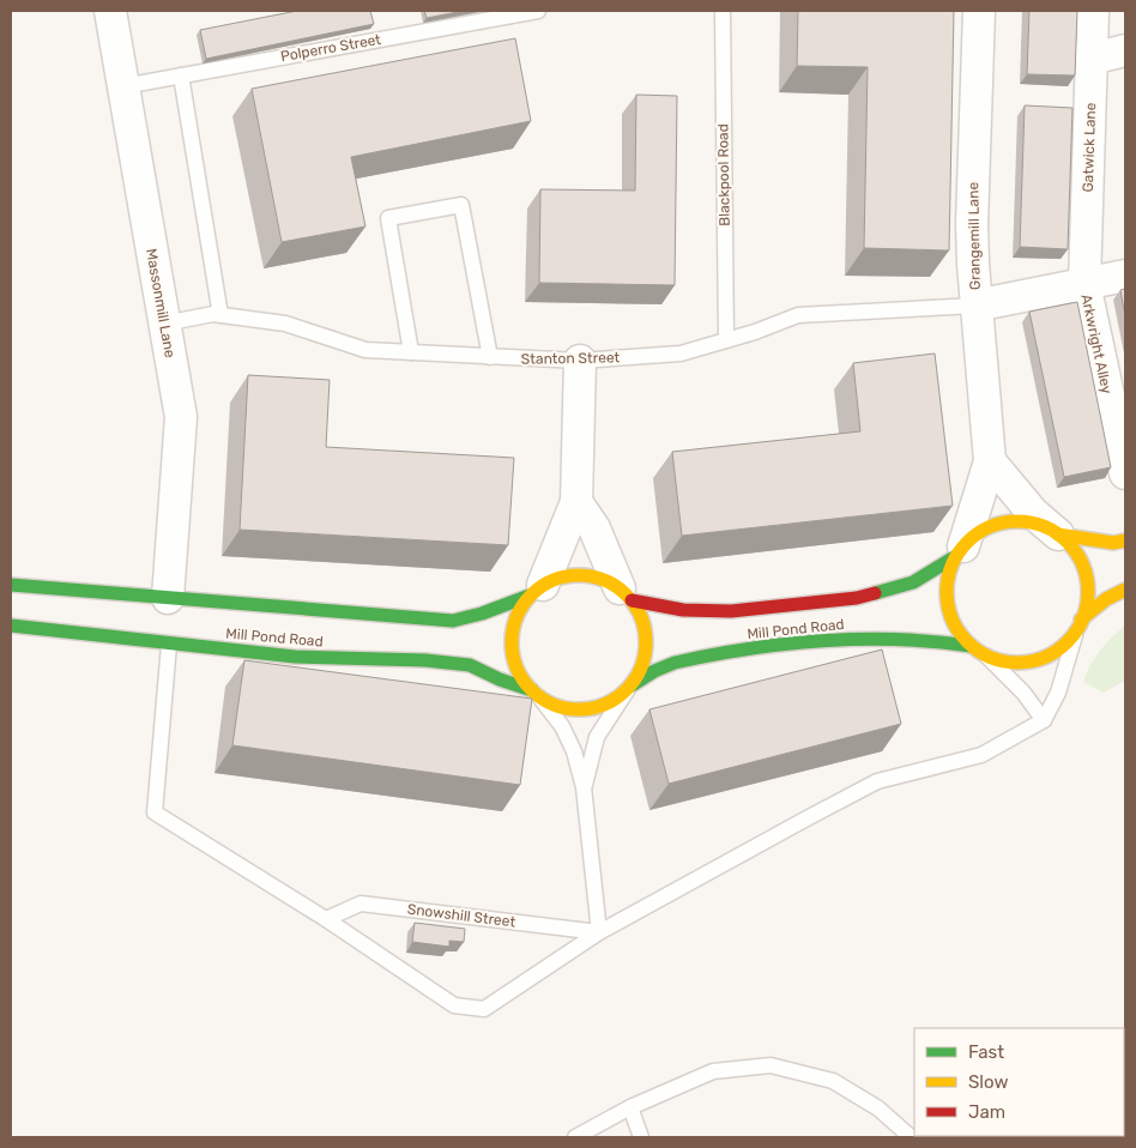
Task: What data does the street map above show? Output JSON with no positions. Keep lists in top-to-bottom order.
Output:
{
  "streets": {
    "street": [
      "Gatwick Lane",
      "Grangemill Lane",
      "Massonmill Lane",
      "Arkwright Alley",
      "Mill Pond Road"
    ],
    "lane": [
      "Polperro Street",
      "Blackpool Road",
      "Stanton Street",
      "Snowshill Street"
    ]
  },
  "crossings": [
    ["Polperro Street", "Massonmill Lane"],
    ["Gatwick Lane", "Arkwright Alley"],
    ["Blackpool Road", "Stanton Street"],
    ["Grangemill Lane", "Stanton Street"],
    ["Massonmill Lane", "Stanton Street"],
    ["Massonmill Lane", "Mill Pond Road"]
  ],
  "legend": ["Fast", "Slow", "Jam"]
}
